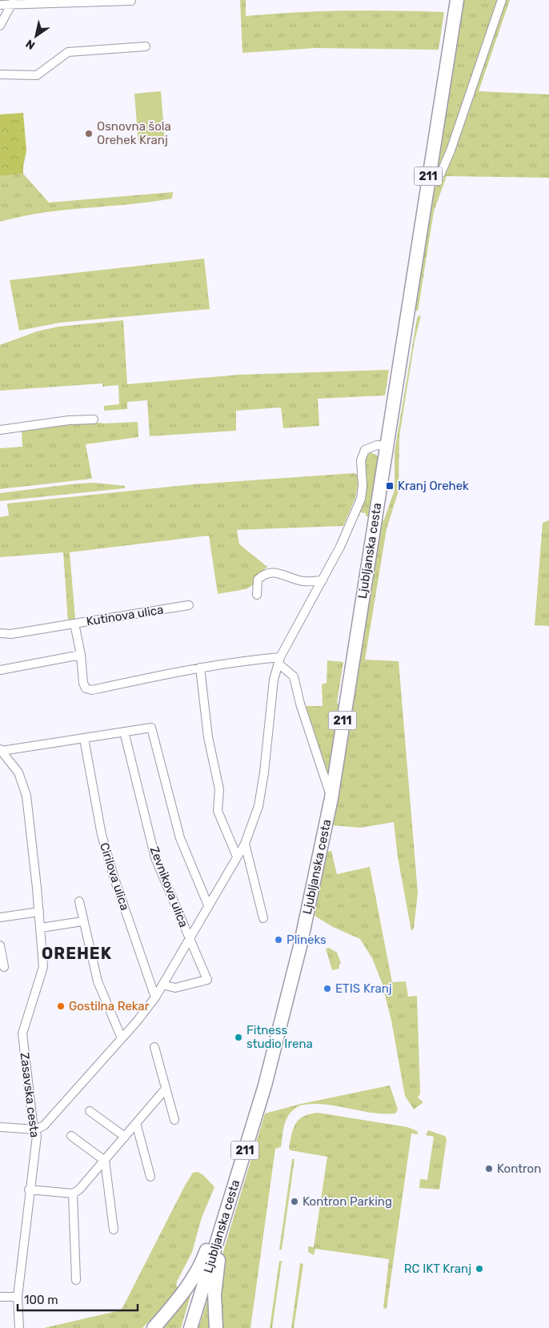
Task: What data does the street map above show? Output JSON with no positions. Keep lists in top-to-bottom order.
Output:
{
  "streets": {
    "main road": ["211", "Ljubljanska cesta"],
    "street": [
      "Kutinova ulica",
      "Cirilova ulica",
      "Zevnikova ulica",
      "Zasavska cesta"
    ]
  },
  "crossings": [
    ["211", "Ljubljanska cesta"],
    ["Ljubljanska cesta", "Kutinova ulica"]
  ],
  "districts": ["OREHEK"],
  "places": {
    "other": [
      "Osnovna šola Orehek Kranj",
      "Plineks",
      "ETIS Kranj",
      "Gostilna Rekar",
      "Fitness studio Irena",
      "Kontron",
      "Kontron Parking",
      "RC IKT Kranj"
    ],
    "transit": ["Kranj Orehek"]
  },
  "scale_bar": "100 m",
  "north": "bottom left"
}
